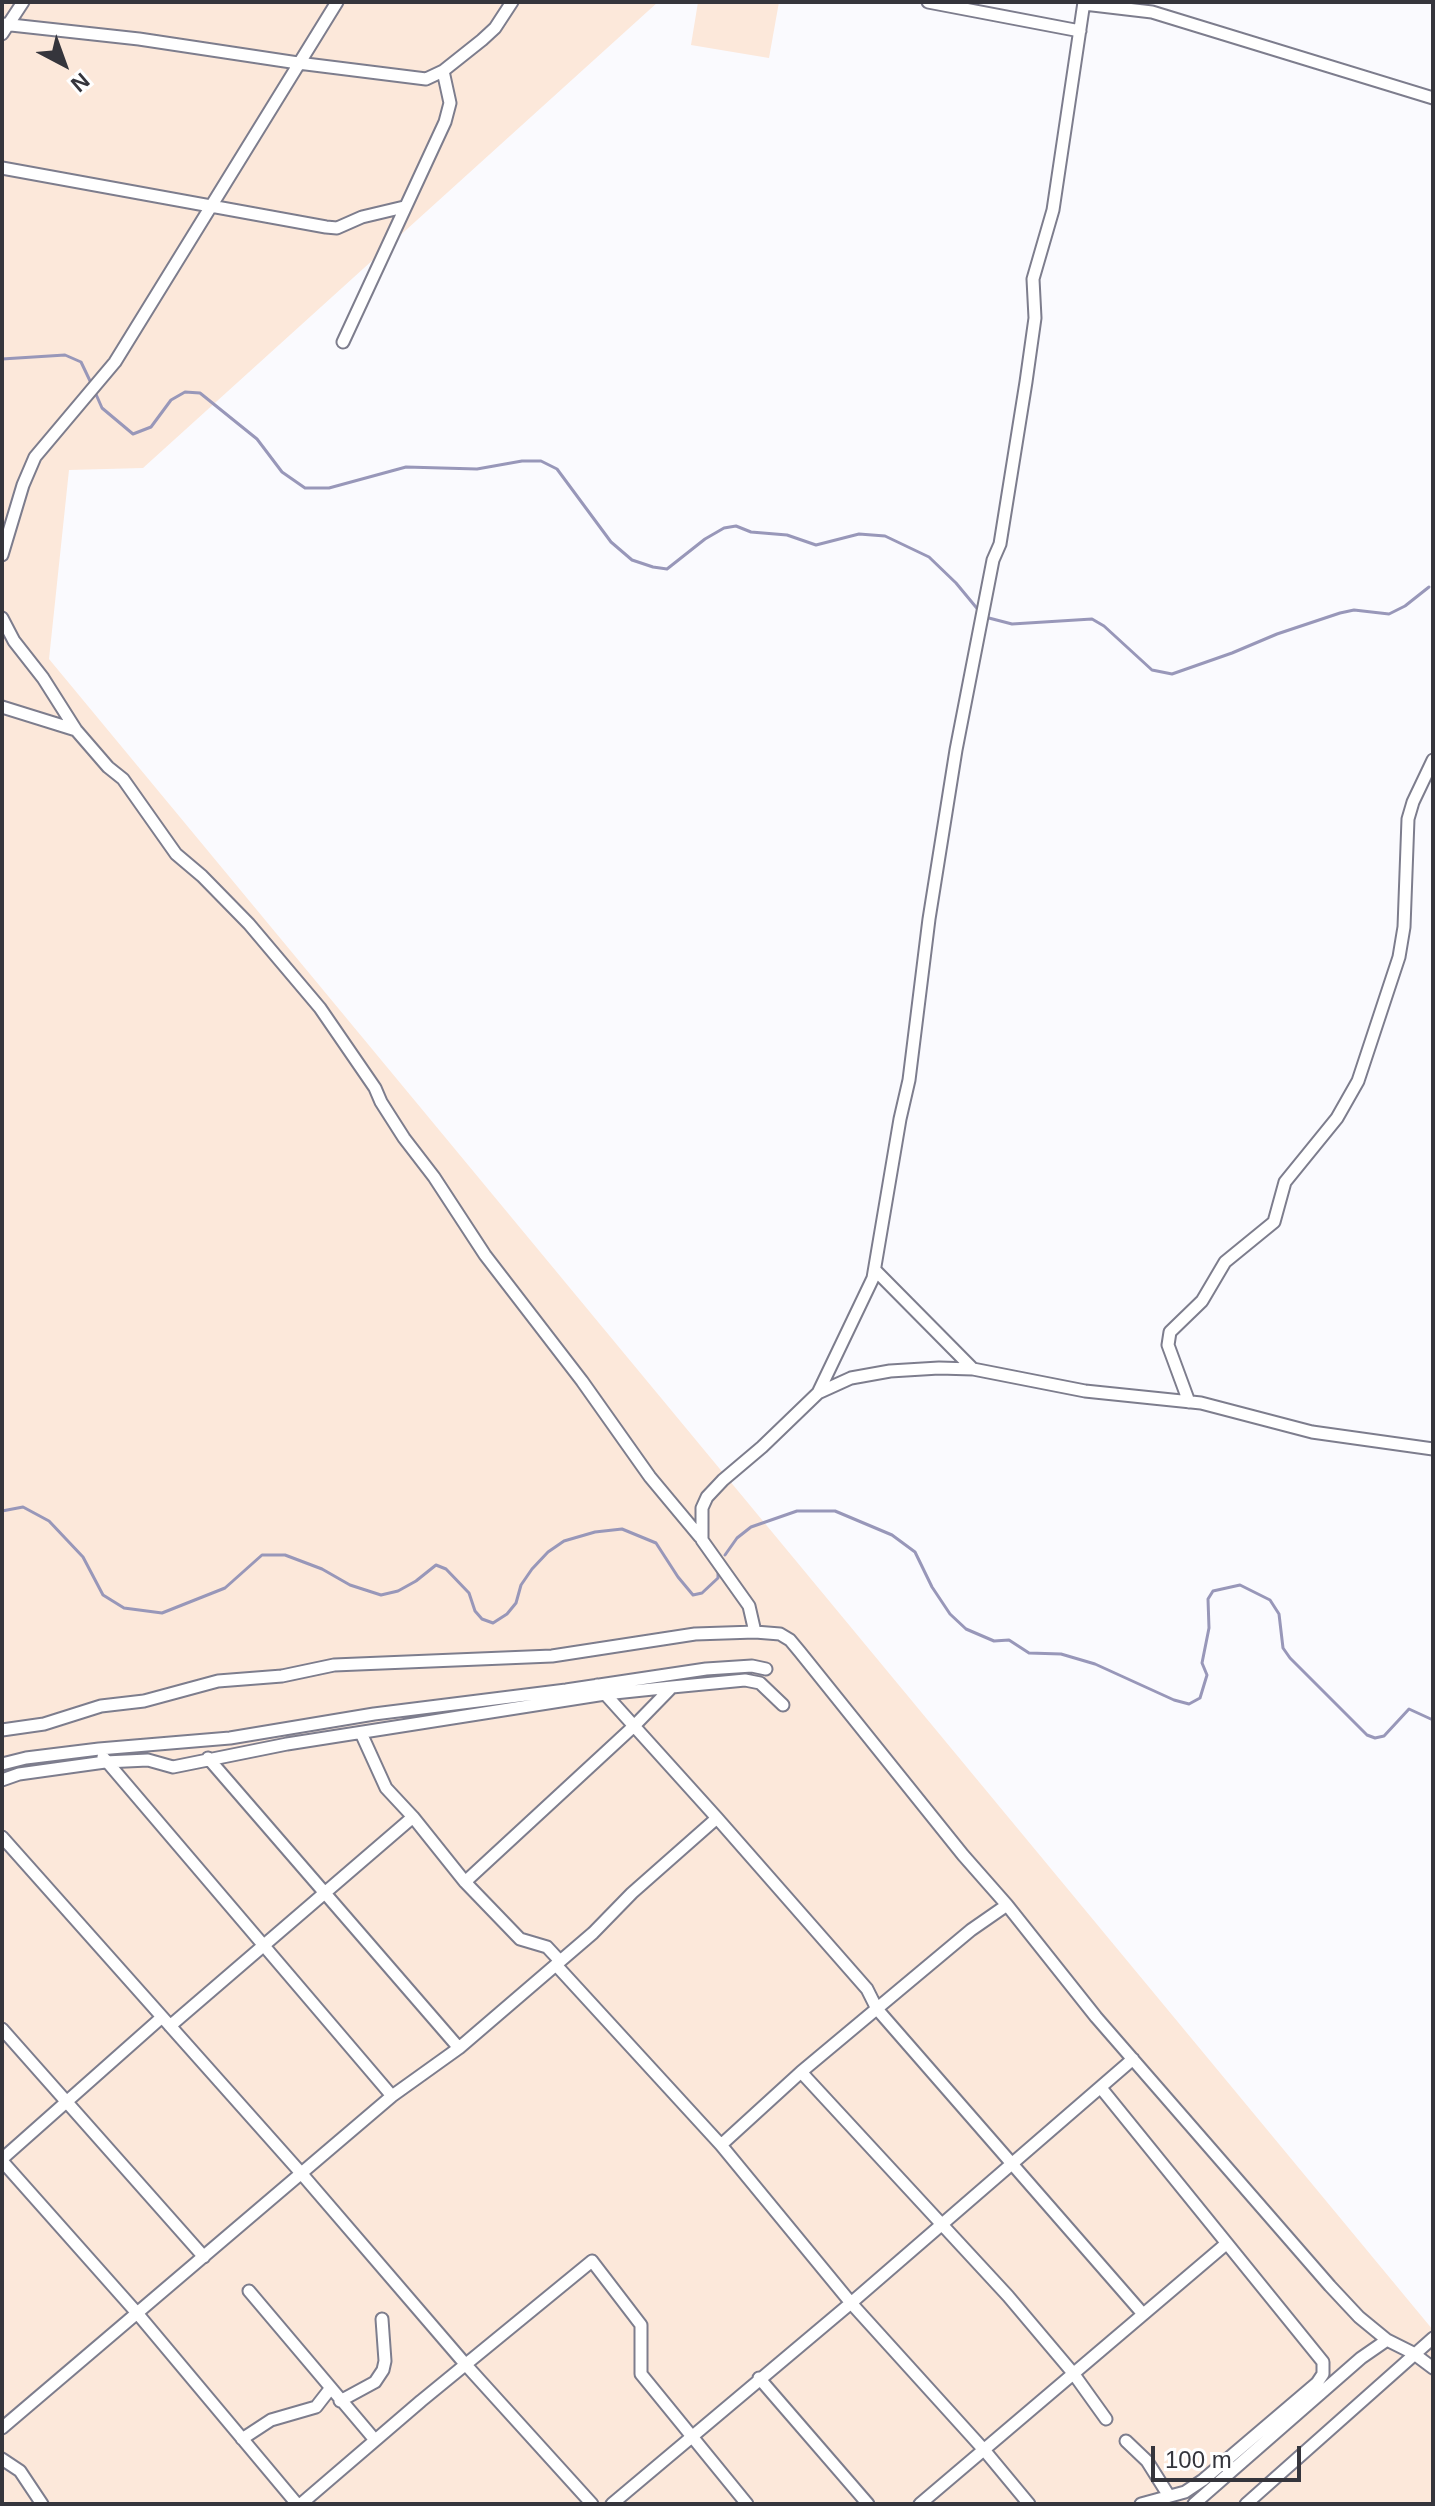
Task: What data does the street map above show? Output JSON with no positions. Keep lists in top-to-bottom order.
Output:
{
  "scale_bar": "100 m",
  "north": "bottom right"
}
